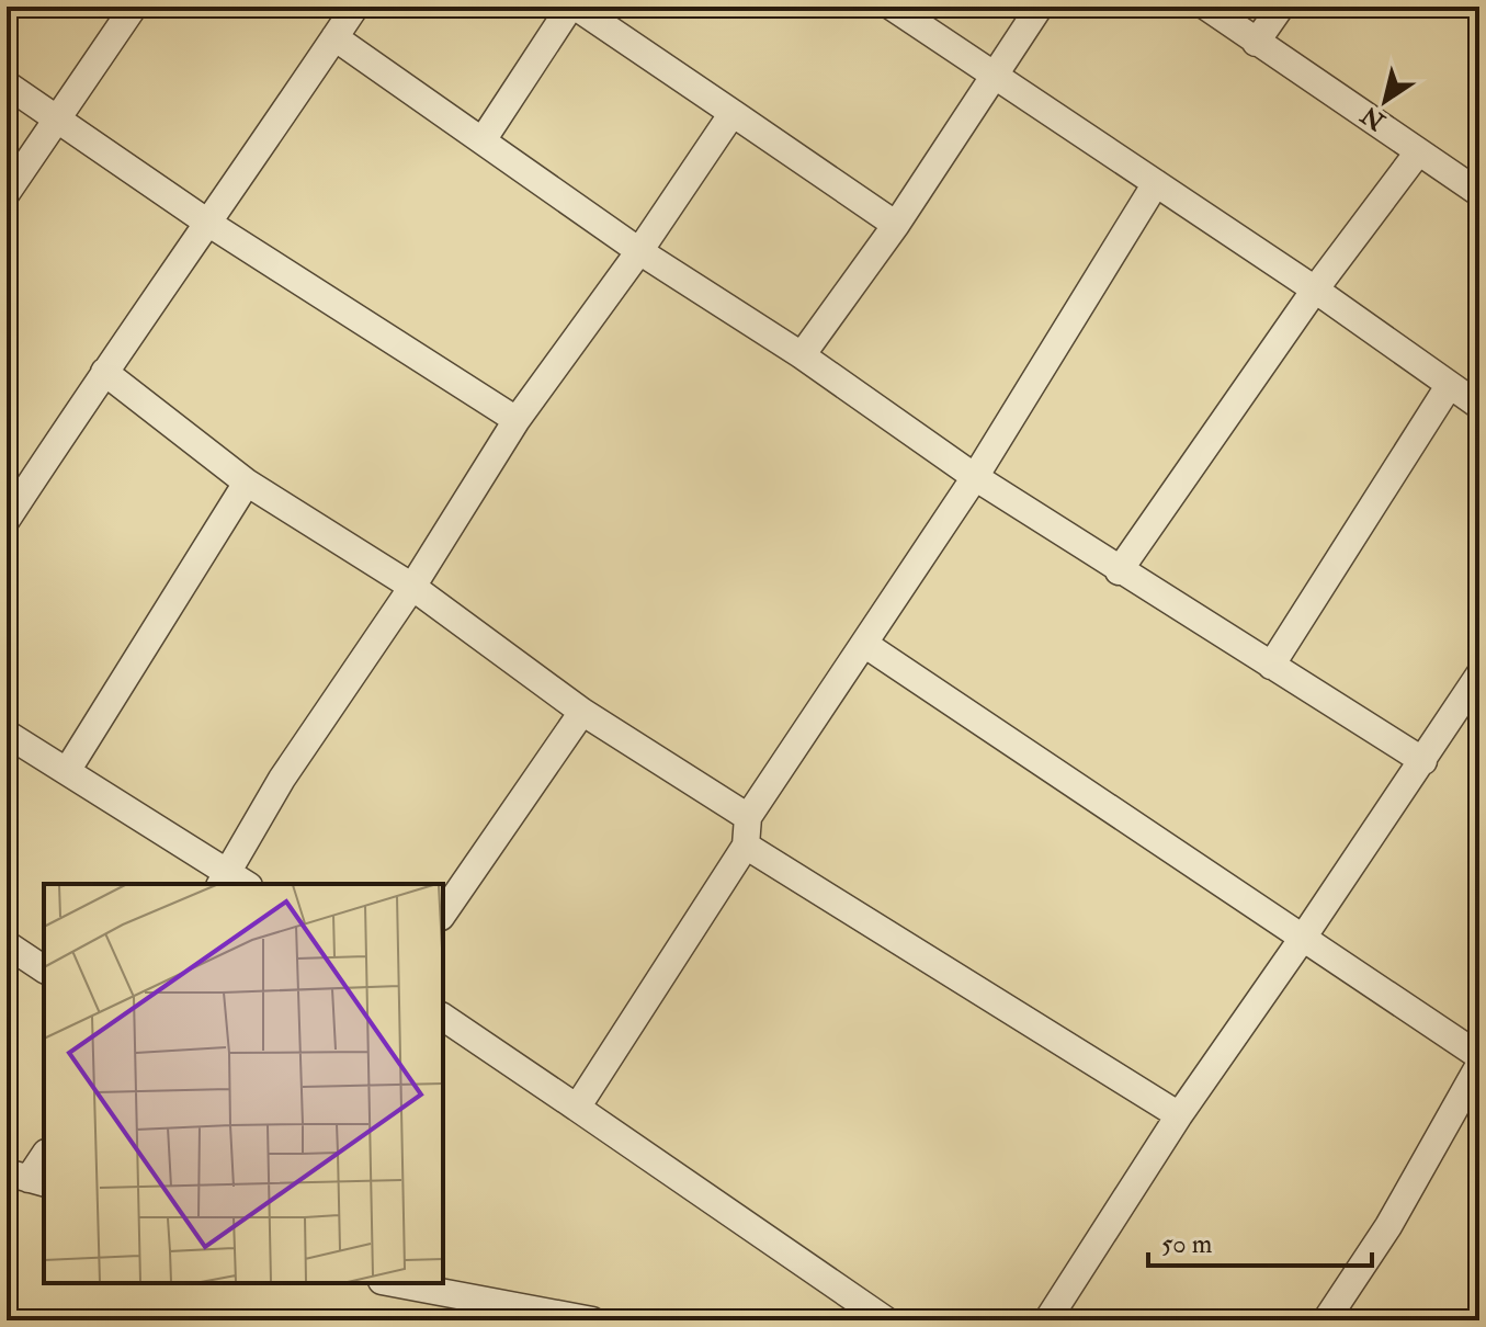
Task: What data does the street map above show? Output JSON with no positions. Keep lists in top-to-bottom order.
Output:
{
  "scale_bar": "50 m",
  "north": "bottom left"
}
